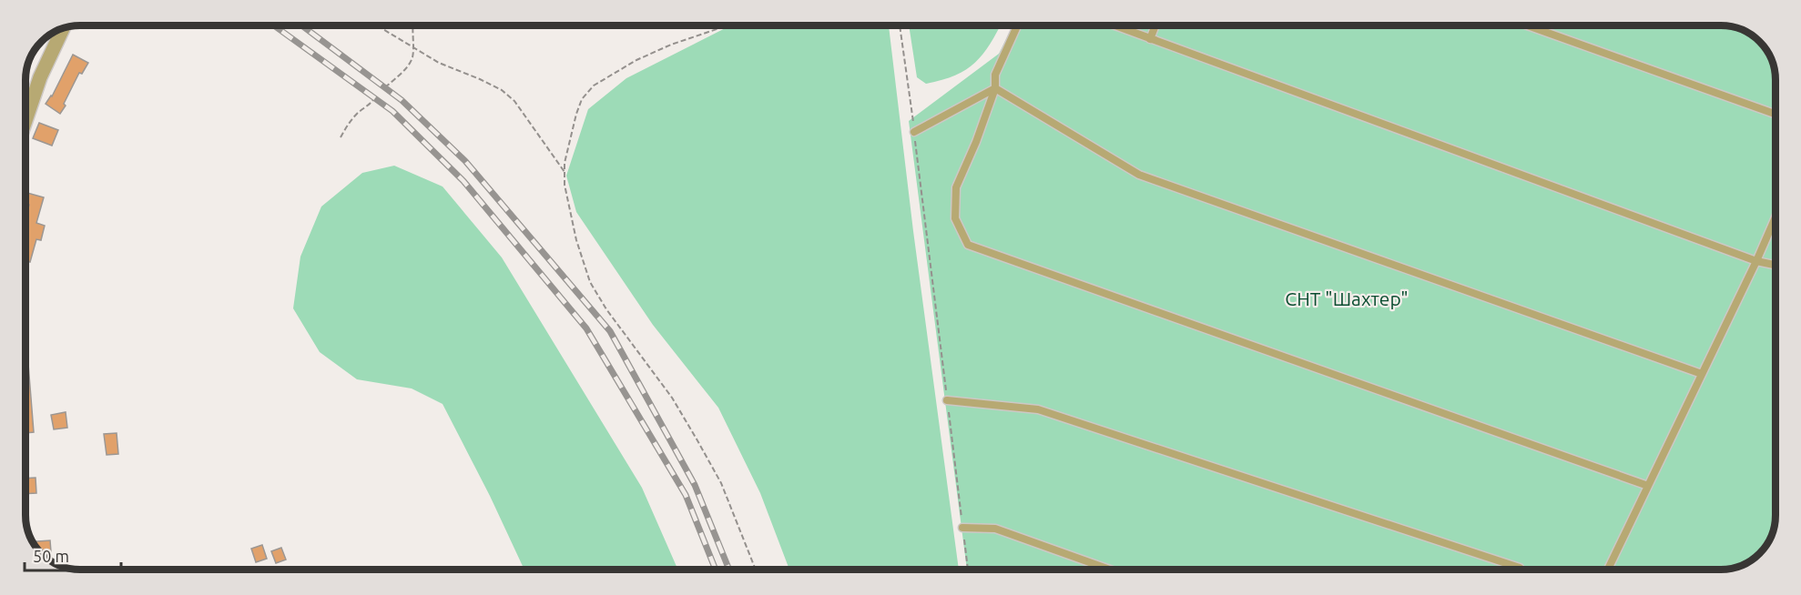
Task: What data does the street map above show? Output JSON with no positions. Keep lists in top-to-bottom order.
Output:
{
  "parks": ["СНТ \"Шахтер\""],
  "scale_bar": "50 m"
}
